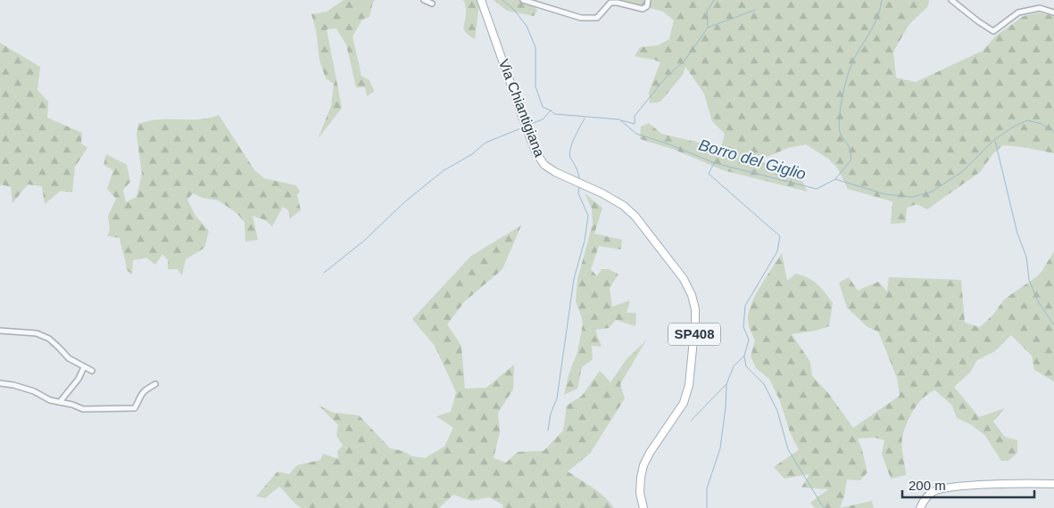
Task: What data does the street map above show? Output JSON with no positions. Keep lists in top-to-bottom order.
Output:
{
  "streets": {
    "main road": ["Via Chiantigiana", "SP408"]
  },
  "water": ["Borro del Giglio"],
  "scale_bar": "200 m"
}
